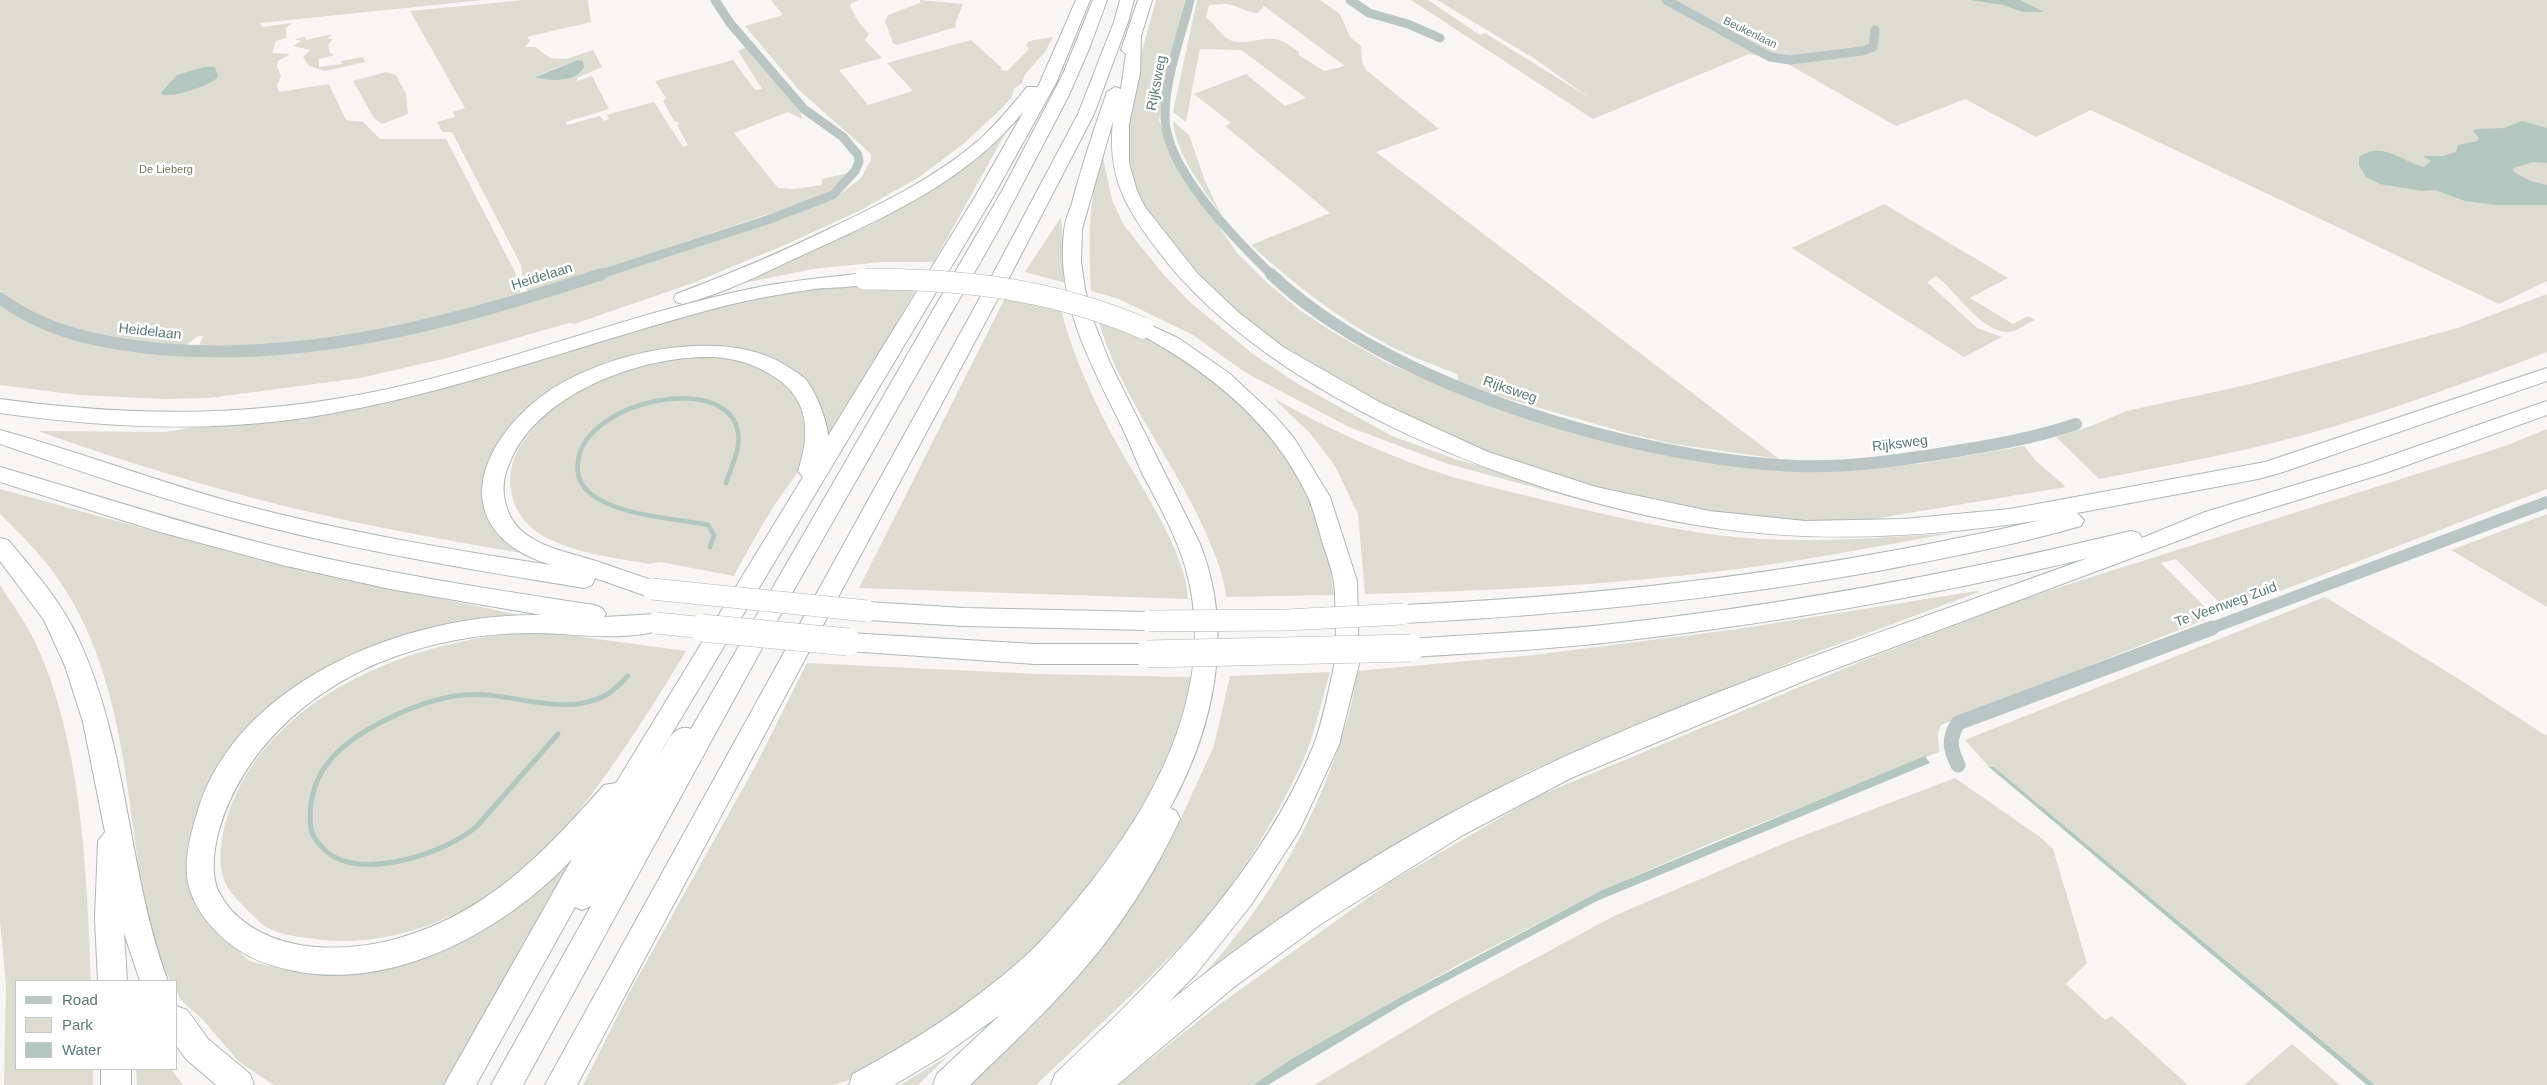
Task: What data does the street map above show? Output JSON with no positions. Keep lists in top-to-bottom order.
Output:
{
  "streets": {
    "street": [
      "Beukenlaan",
      "Rijksweg",
      "Heidelaan",
      "Te Veenweg Zuid"
    ]
  },
  "parks": ["De Lieberg"],
  "legend": ["Road", "Park", "Water"]
}
